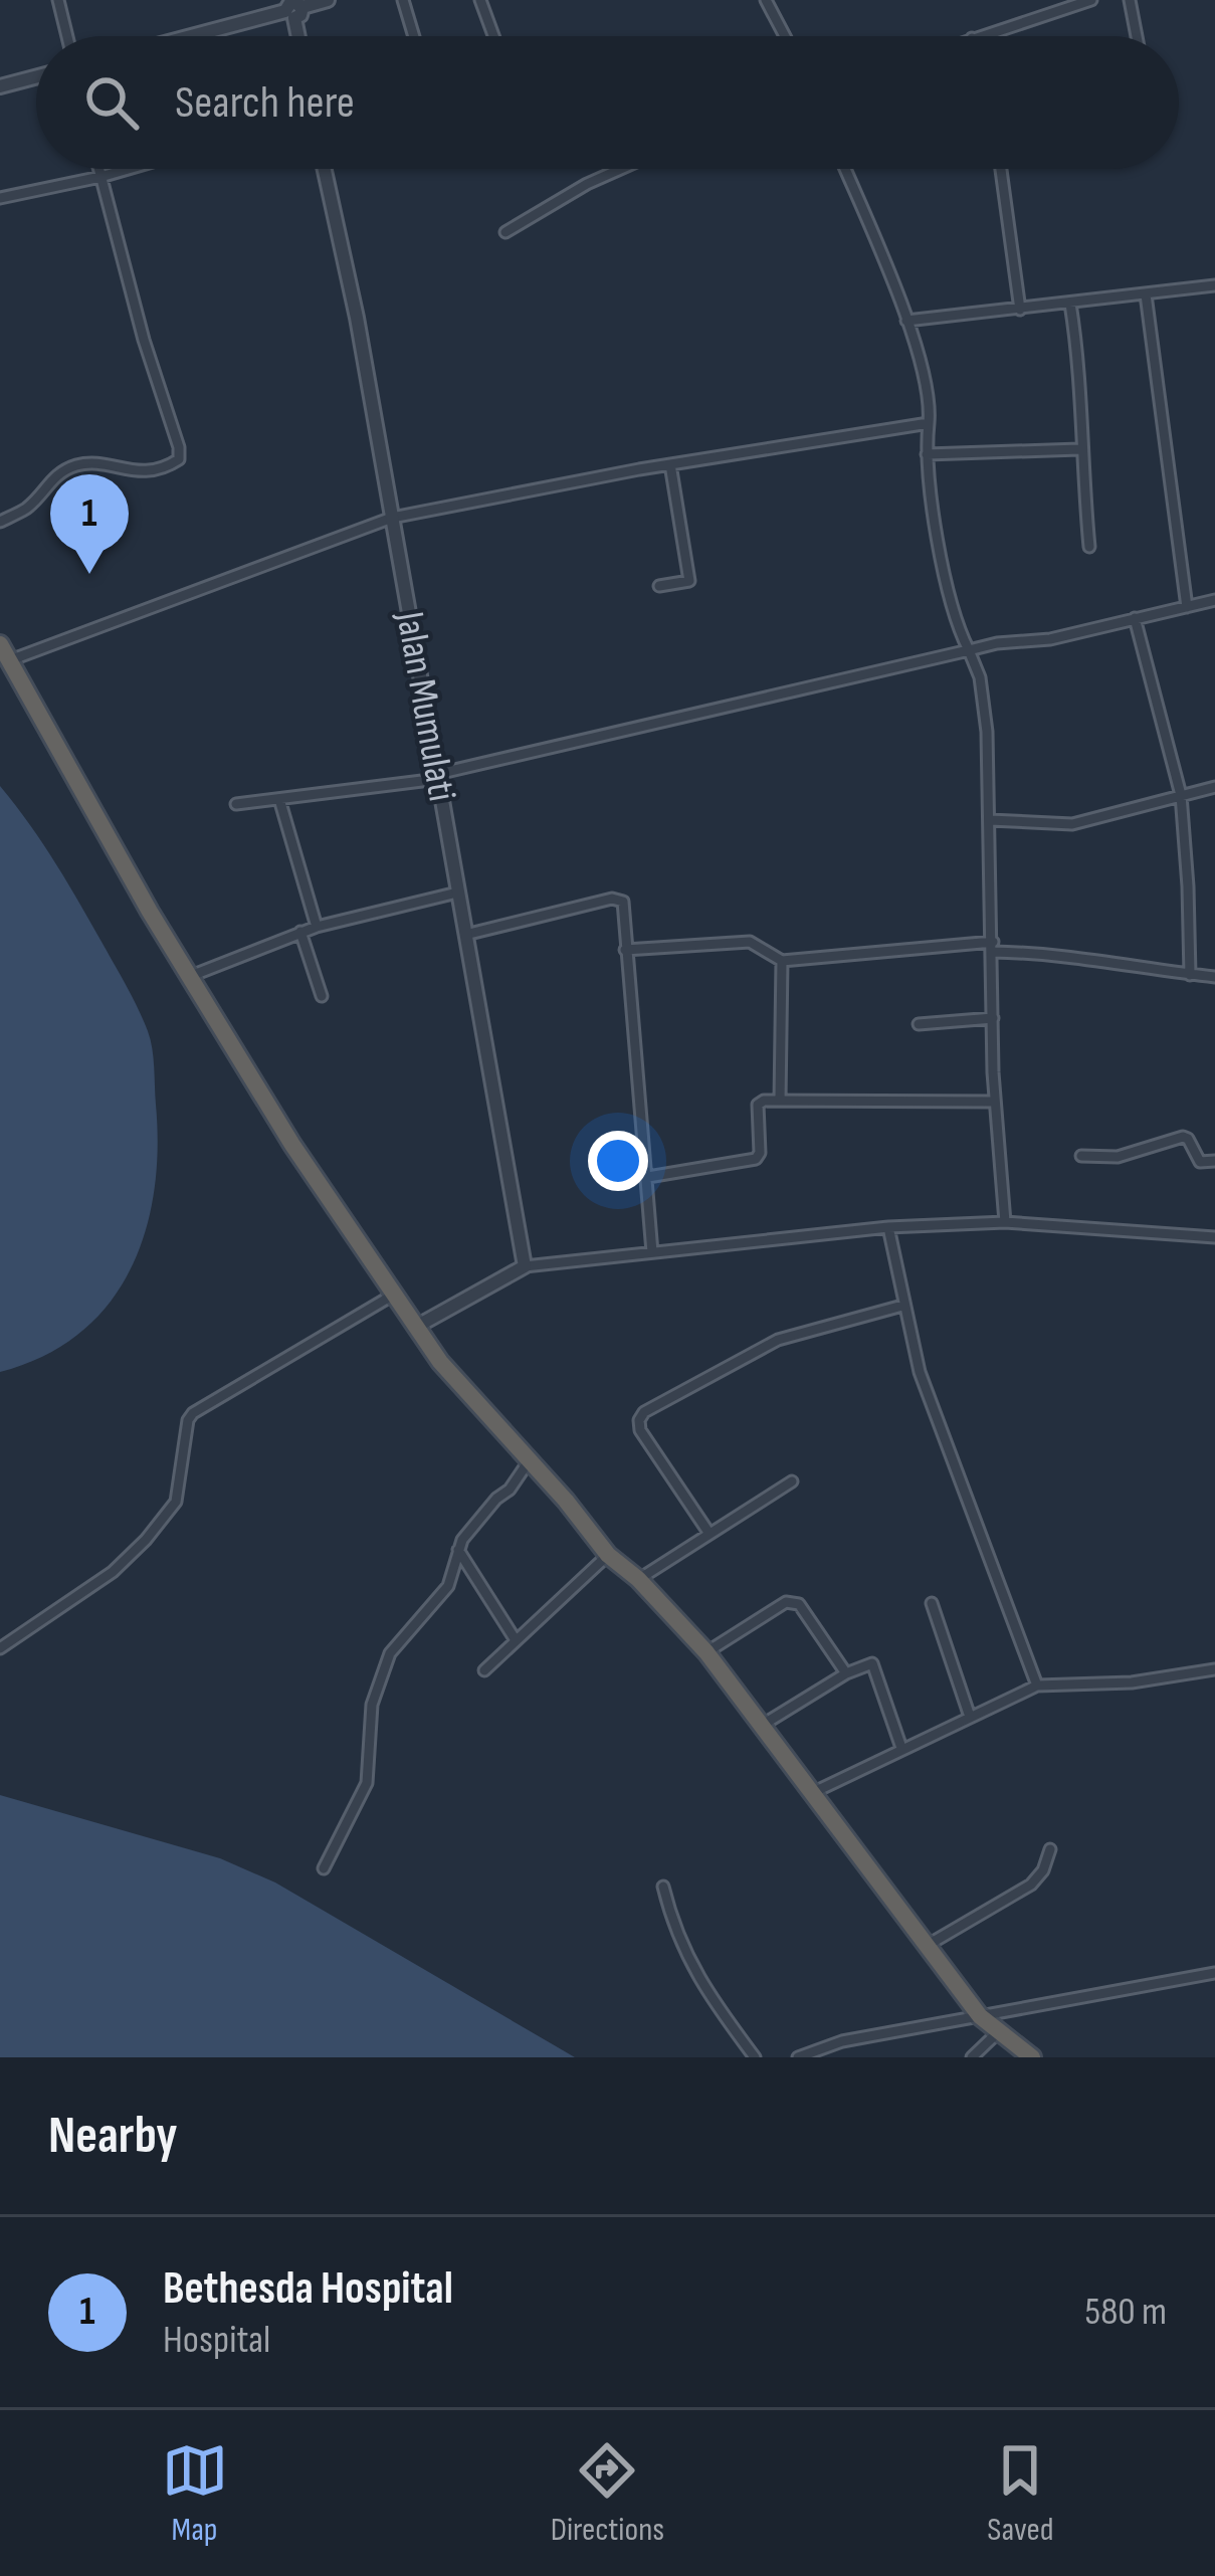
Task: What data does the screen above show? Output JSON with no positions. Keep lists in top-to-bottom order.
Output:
{
  "streets": {
    "street": ["Jalan Mumulati"]
  },
  "page": {
    "search": "Search here",
    "pins": "1",
    "heading": "Nearby",
    "list": [
      {
        "mark": "1",
        "name": "Bethesda Hospital",
        "note": "Hospital",
        "value": "580 m"
      }
    ],
    "nav": ["Map", "Directions", "Saved"]
  }
}
